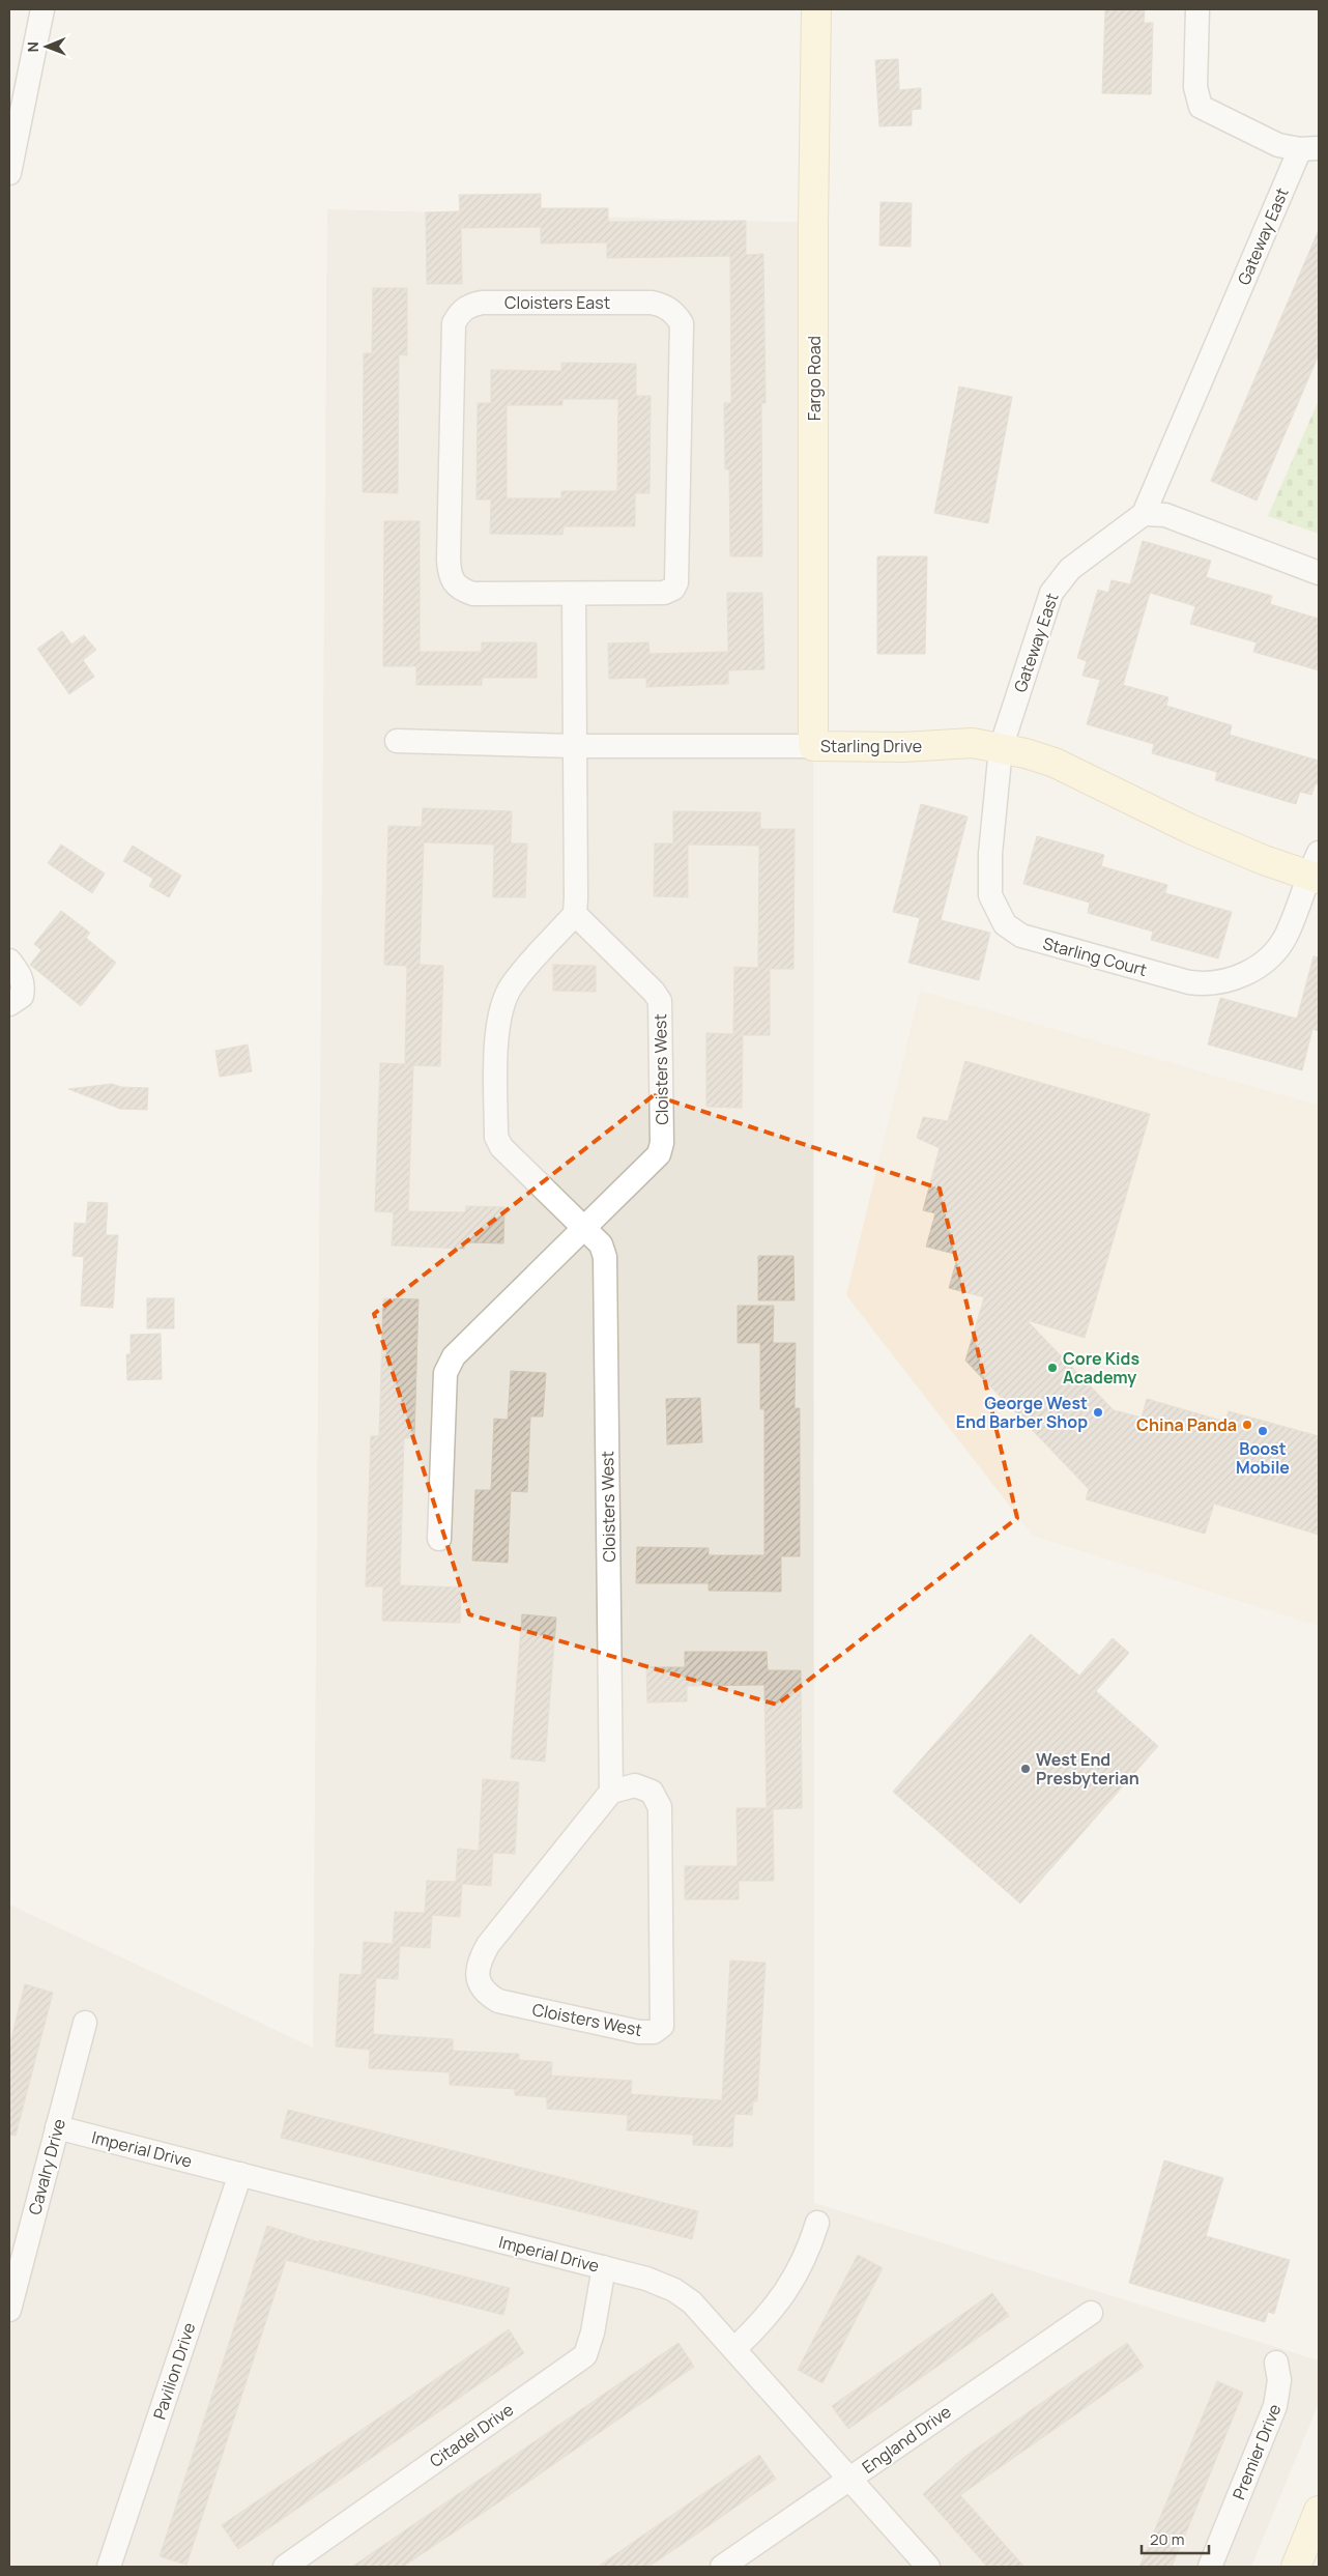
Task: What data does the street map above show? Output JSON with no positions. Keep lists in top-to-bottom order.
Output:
{
  "streets": {
    "street": [
      "Gateway East",
      "Cloisters East",
      "Fargo Road",
      "Starling Drive",
      "Starling Court",
      "Cloisters West",
      "Imperial Drive",
      "Cavalry Drive",
      "Pavilion Drive",
      "Citadel Drive",
      "England Drive",
      "Premier Drive"
    ]
  },
  "crossings": [
    ["Gateway East", "Starling Drive"],
    ["Gateway East", "Starling Court"],
    ["Fargo Road", "Starling Drive"],
    ["Starling Drive", "Starling Court"],
    ["Imperial Drive", "Cavalry Drive"],
    ["Imperial Drive", "Pavilion Drive"],
    ["Imperial Drive", "Citadel Drive"],
    ["Imperial Drive", "England Drive"]
  ],
  "places": [
    "Core Kids Academy",
    "George West End Barber Shop",
    "China Panda",
    "Boost Mobile",
    "West End Presbyterian"
  ],
  "scale_bar": "20 m",
  "north": "left"
}
